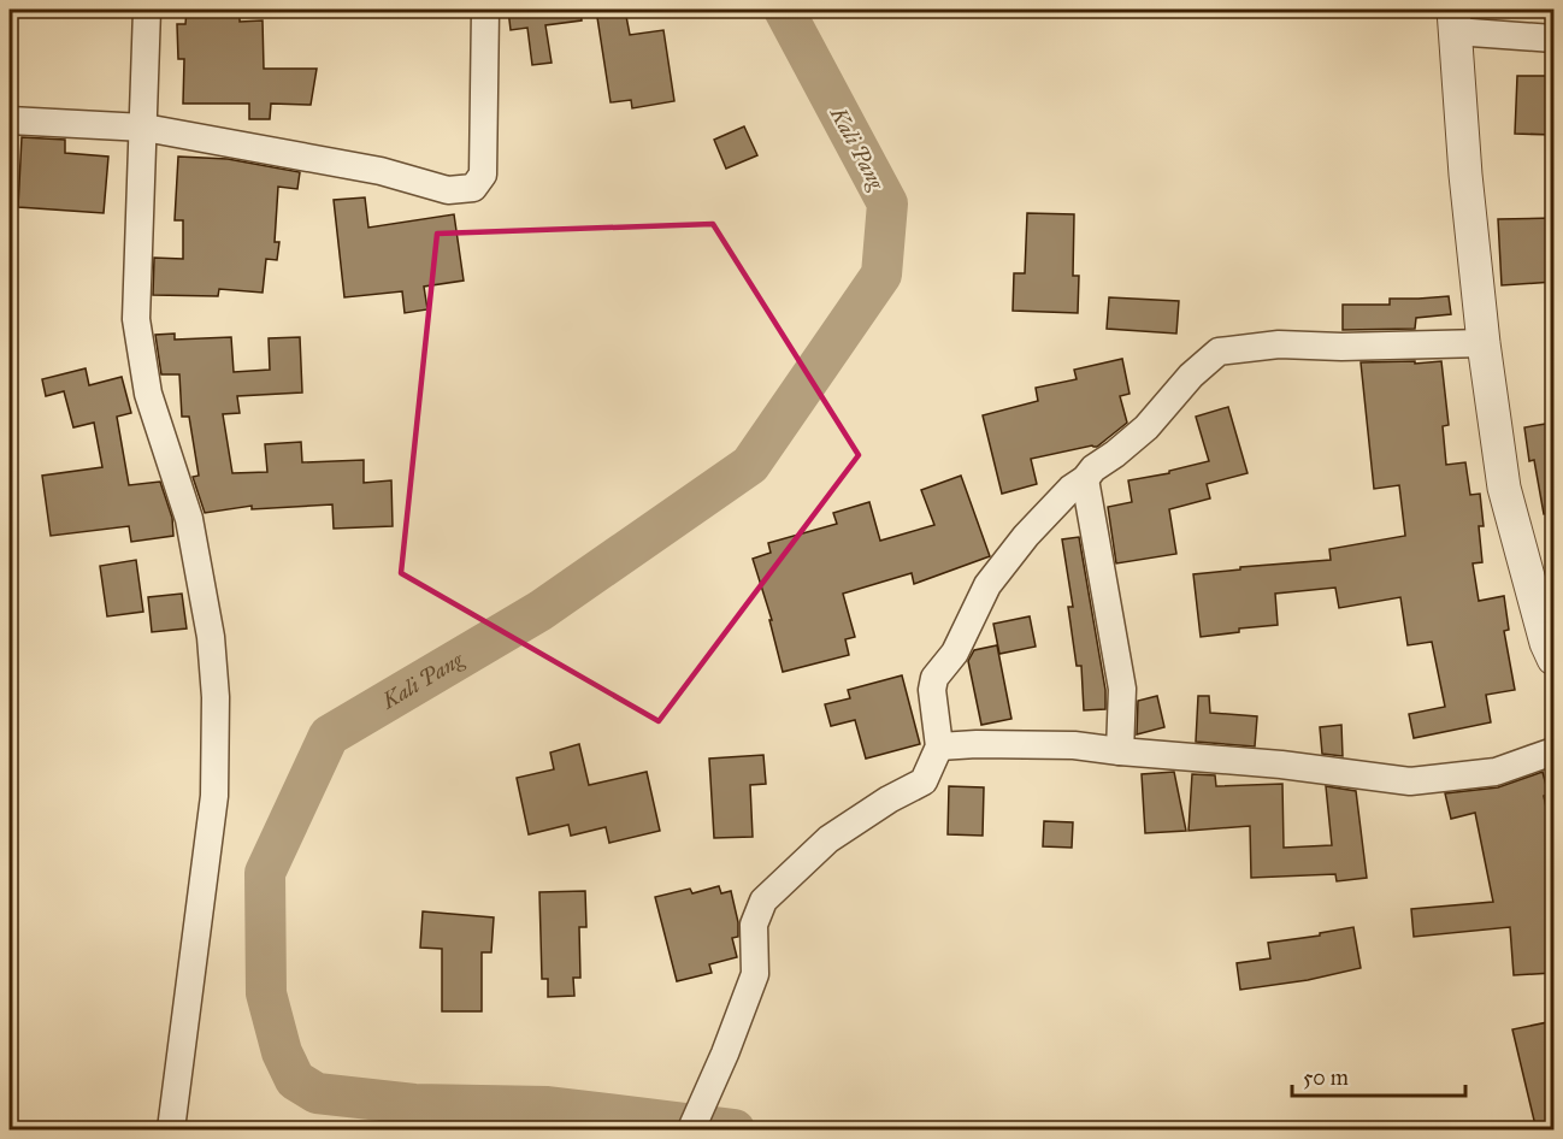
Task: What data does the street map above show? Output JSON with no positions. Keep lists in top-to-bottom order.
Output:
{
  "water": ["Kali Pang"],
  "scale_bar": "50 m"
}
